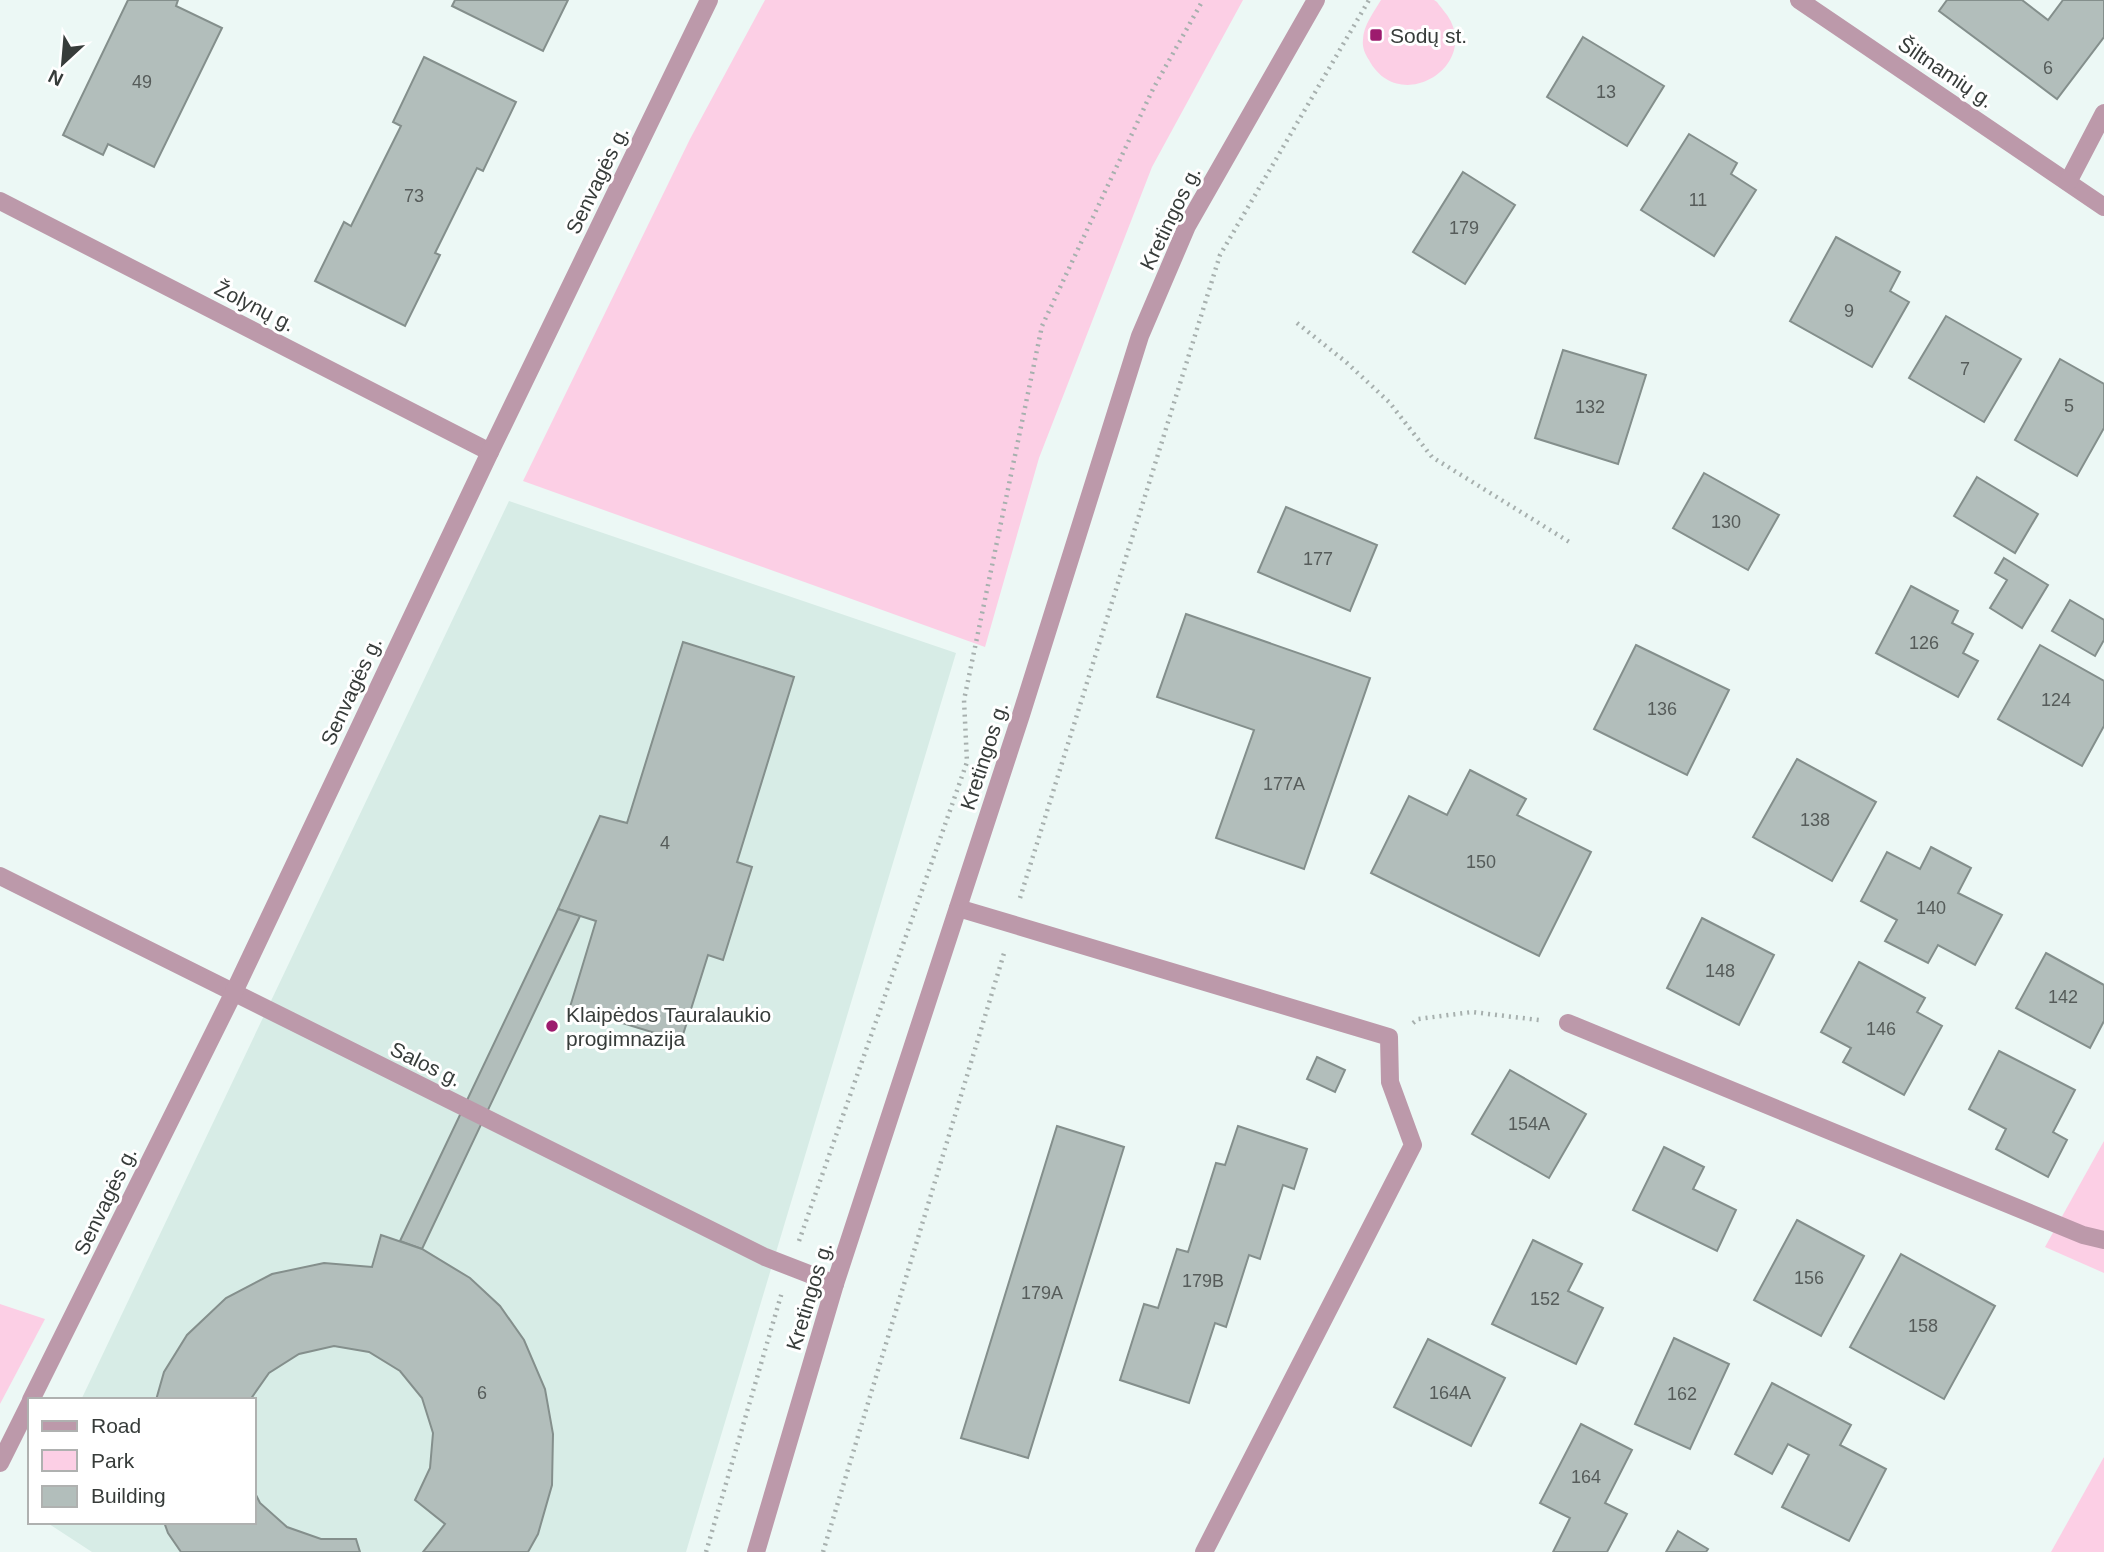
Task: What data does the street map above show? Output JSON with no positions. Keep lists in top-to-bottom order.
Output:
{
  "streets": {
    "street": [
      "Šiltnamių g.",
      "Senvagės g.",
      "Kretingos g.",
      "Žolynų g.",
      "Salos g."
    ]
  },
  "crossings": [
    ["Senvagės g.", "Žolynų g."],
    ["Senvagės g.", "Salos g."],
    ["Kretingos g.", "Salos g."]
  ],
  "places": {
    "transit": ["Sodų st."],
    "other": ["Klaipėdos Tauralaukio progimnazija"]
  },
  "house_numbers": [
    "6",
    "49",
    "13",
    "73",
    "11",
    "179",
    "9",
    "7",
    "5",
    "132",
    "130",
    "177",
    "126",
    "124",
    "136",
    "177A",
    "138",
    "4",
    "150",
    "140",
    "148",
    "142",
    "146",
    "154A",
    "156",
    "179B",
    "179A",
    "152",
    "158",
    "6",
    "164A",
    "162",
    "164"
  ],
  "legend": ["Road", "Park", "Building"],
  "north": "bottom left"
}
